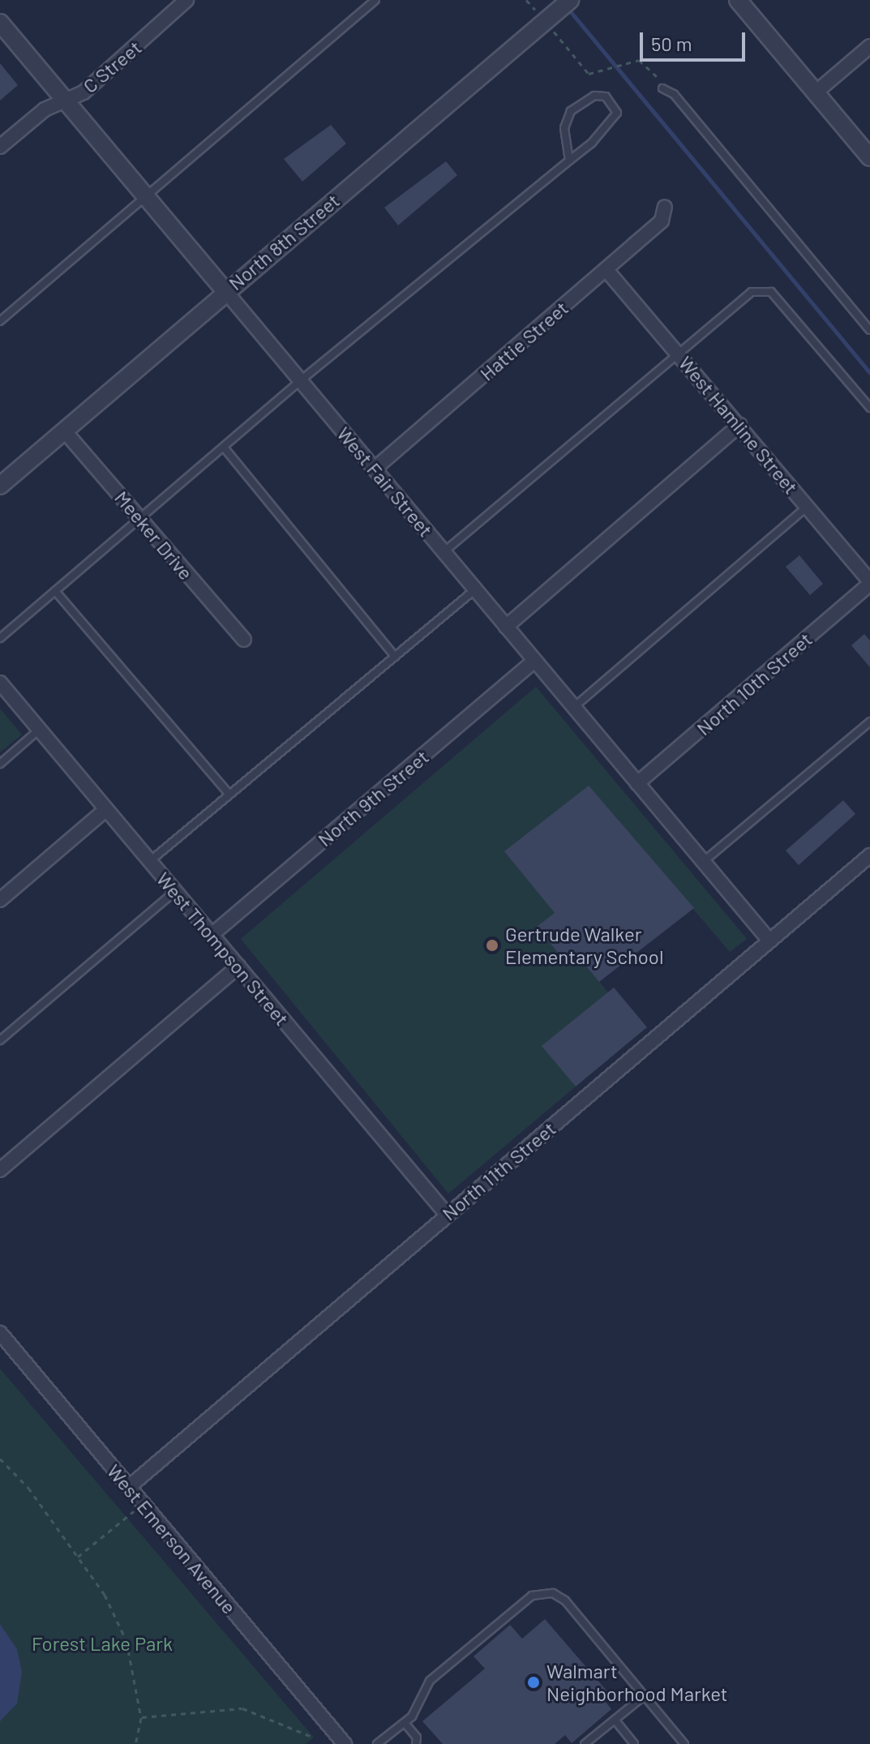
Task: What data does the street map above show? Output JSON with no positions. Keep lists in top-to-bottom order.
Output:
{
  "streets": {
    "street": [
      "C Street",
      "North 8th Street",
      "Hattie Street",
      "West Hamline Street",
      "West Fair Street",
      "Meeker Drive",
      "North 10th Street",
      "North 9th Street",
      "West Thompson Street",
      "North 11th Street",
      "West Emerson Avenue"
    ]
  },
  "crossings": [
    ["C Street", "West Fair Street"],
    ["North 8th Street", "West Fair Street"],
    ["North 8th Street", "Meeker Drive"],
    ["Hattie Street", "West Hamline Street"],
    ["Hattie Street", "West Fair Street"],
    ["West Hamline Street", "North 10th Street"],
    ["West Fair Street", "North 10th Street"],
    ["West Fair Street", "North 9th Street"],
    ["West Fair Street", "North 11th Street"],
    ["North 9th Street", "West Thompson Street"],
    ["West Thompson Street", "North 11th Street"],
    ["North 11th Street", "West Emerson Avenue"]
  ],
  "parks": ["Forest Lake Park"],
  "places": ["Gertrude Walker Elementary School", "Walmart Neighborhood Market"],
  "scale_bar": "50 m"
}
